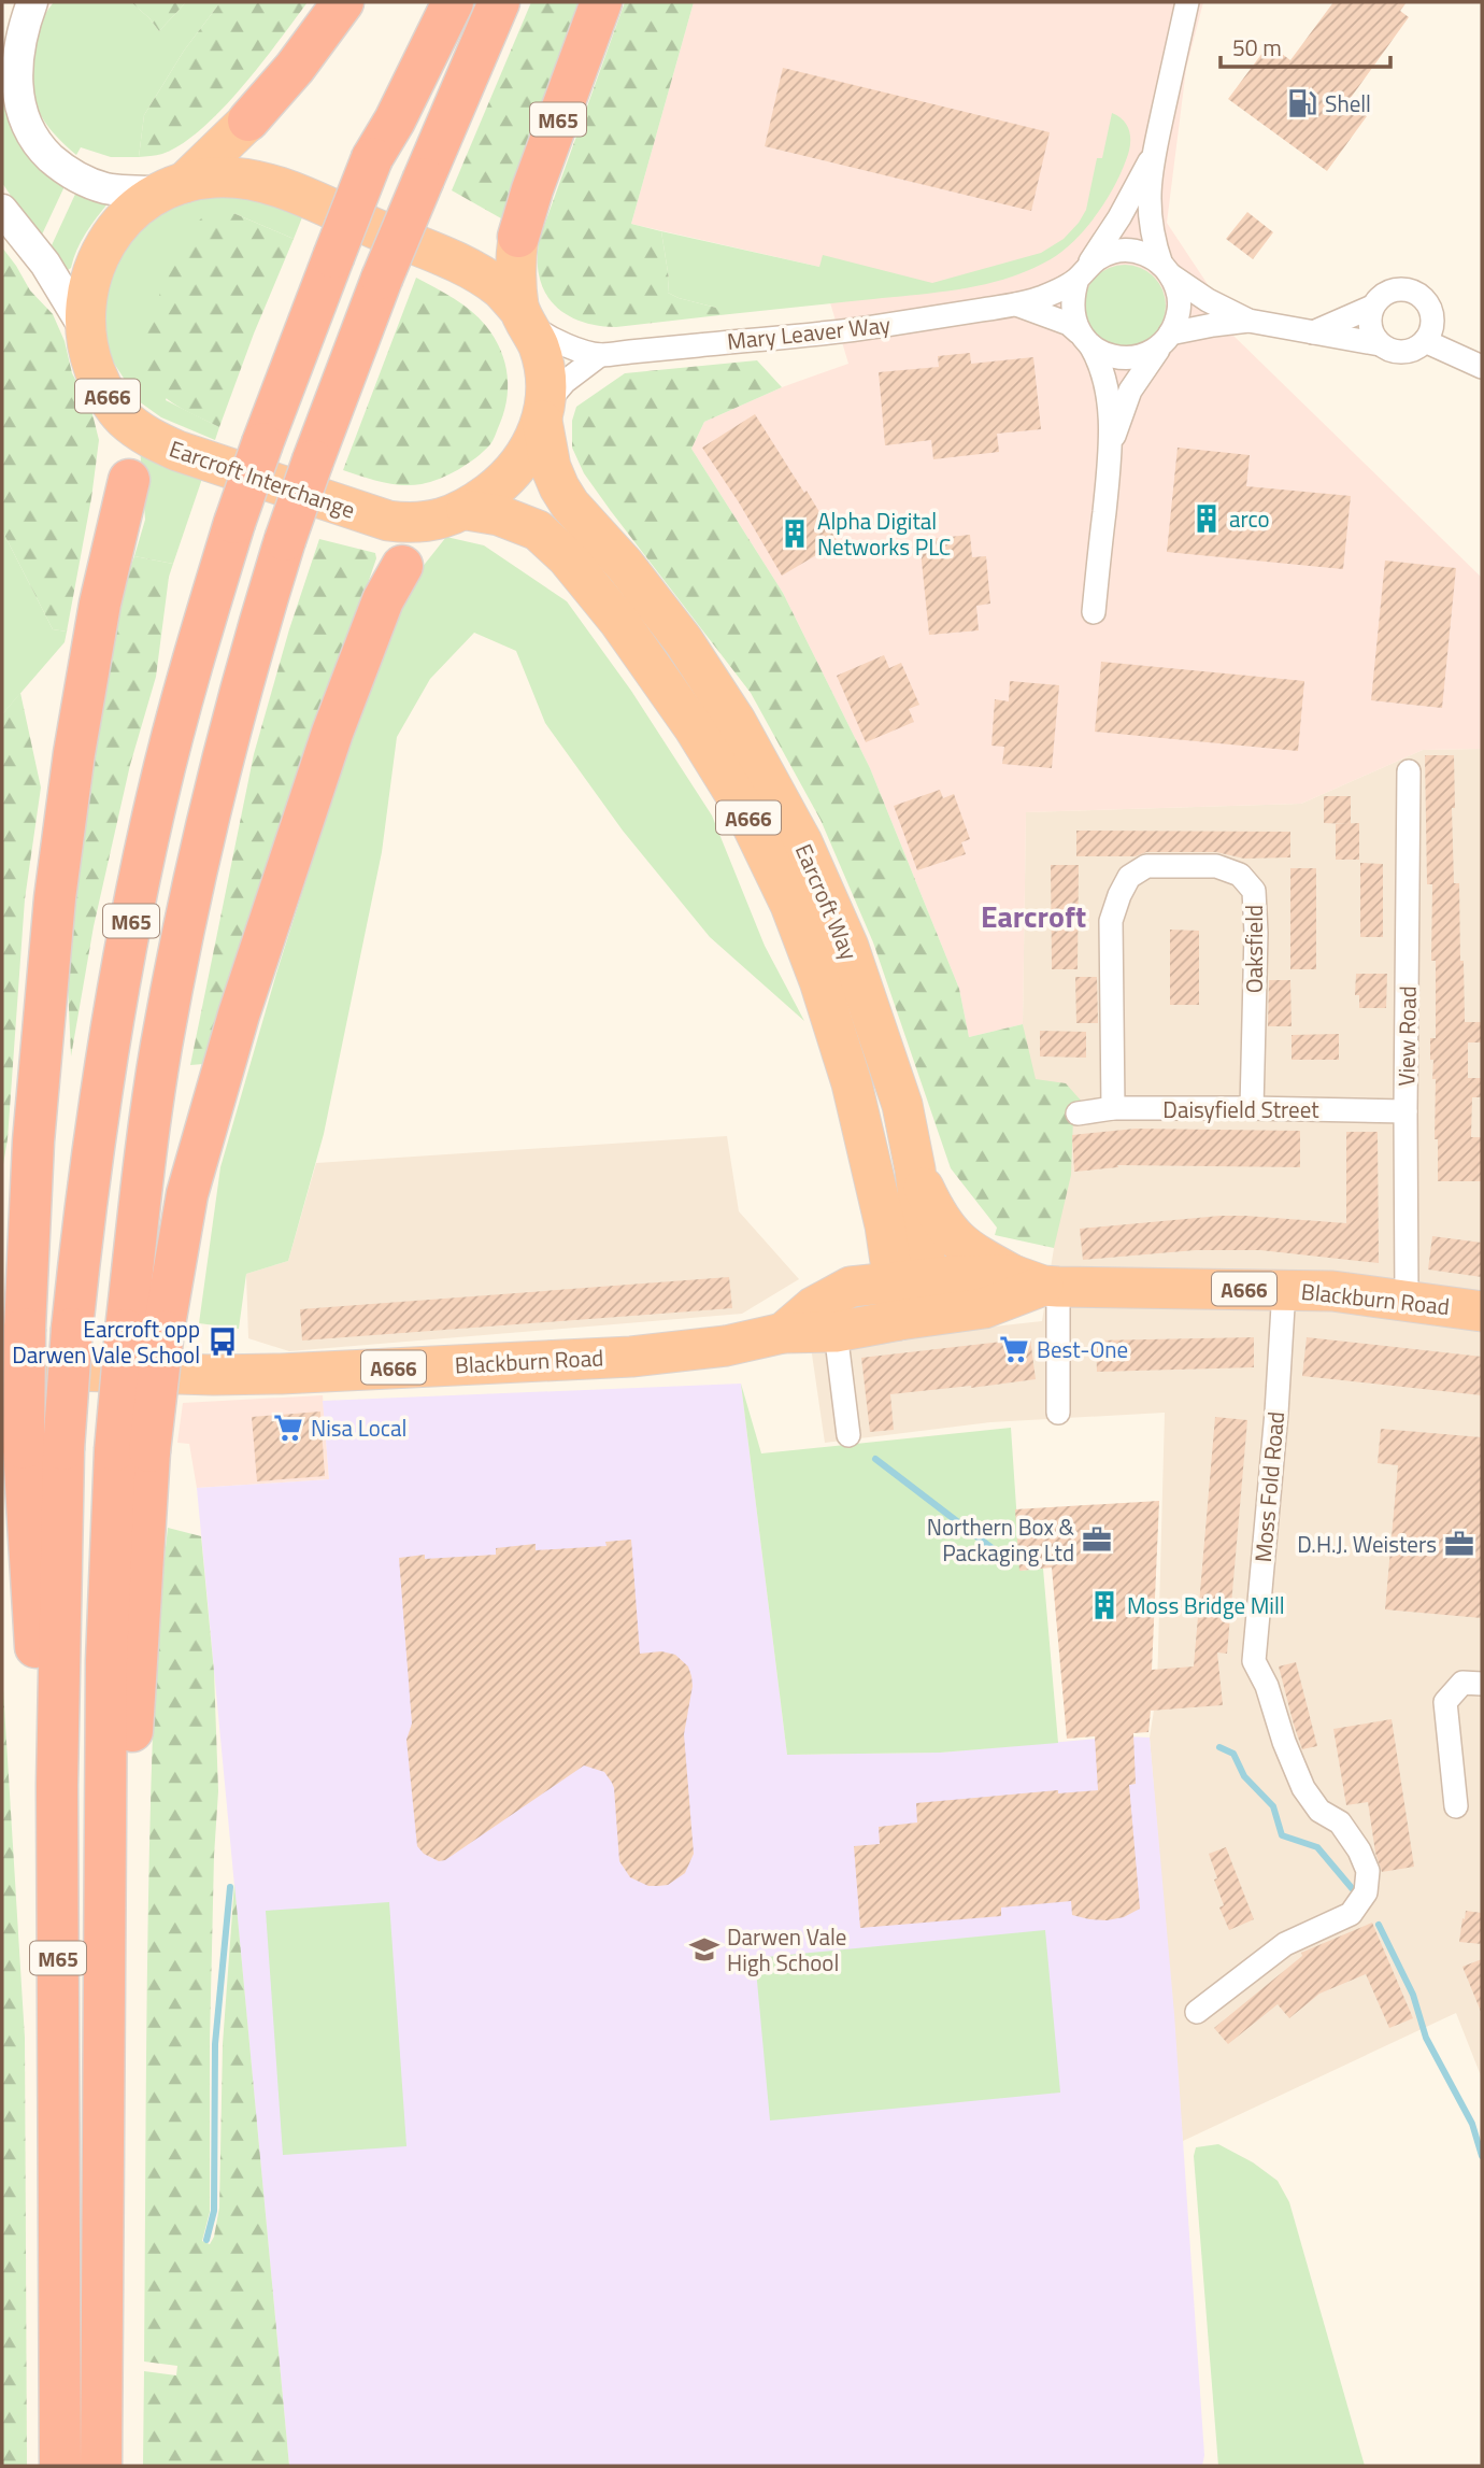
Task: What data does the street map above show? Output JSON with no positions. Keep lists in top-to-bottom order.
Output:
{
  "streets": {
    "highway": [
      "M65",
      "A666",
      "Earcroft Interchange",
      "Earcroft Way",
      "Blackburn Road"
    ],
    "street": [
      "Mary Leaver Way",
      "Oaksfield",
      "View Road",
      "Daisyfield Street",
      "Moss Fold Road"
    ]
  },
  "crossings": [
    ["Mary Leaver Way", "A666"],
    ["A666", "Earcroft Interchange"],
    ["A666", "Earcroft Way"],
    ["Earcroft Interchange", "Earcroft Way"],
    ["Earcroft Way", "Blackburn Road"],
    ["Oaksfield", "Daisyfield Street"],
    ["View Road", "Daisyfield Street"],
    ["View Road", "Blackburn Road"],
    ["Blackburn Road", "Moss Fold Road"]
  ],
  "districts": ["Earcroft"],
  "places": {
    "fuel station": ["Shell"],
    "building": ["arco", "Alpha Digital Networks PLC", "Moss Bridge Mill"],
    "bus stop": ["Earcroft opp Darwen Vale School"],
    "supermarket": ["Best-One", "Nisa Local"],
    "office": ["Northern Box & Packaging Ltd", "D.H.J. Weisters"],
    "school or university": ["Darwen Vale High School"]
  },
  "scale_bar": "50 m"
}
